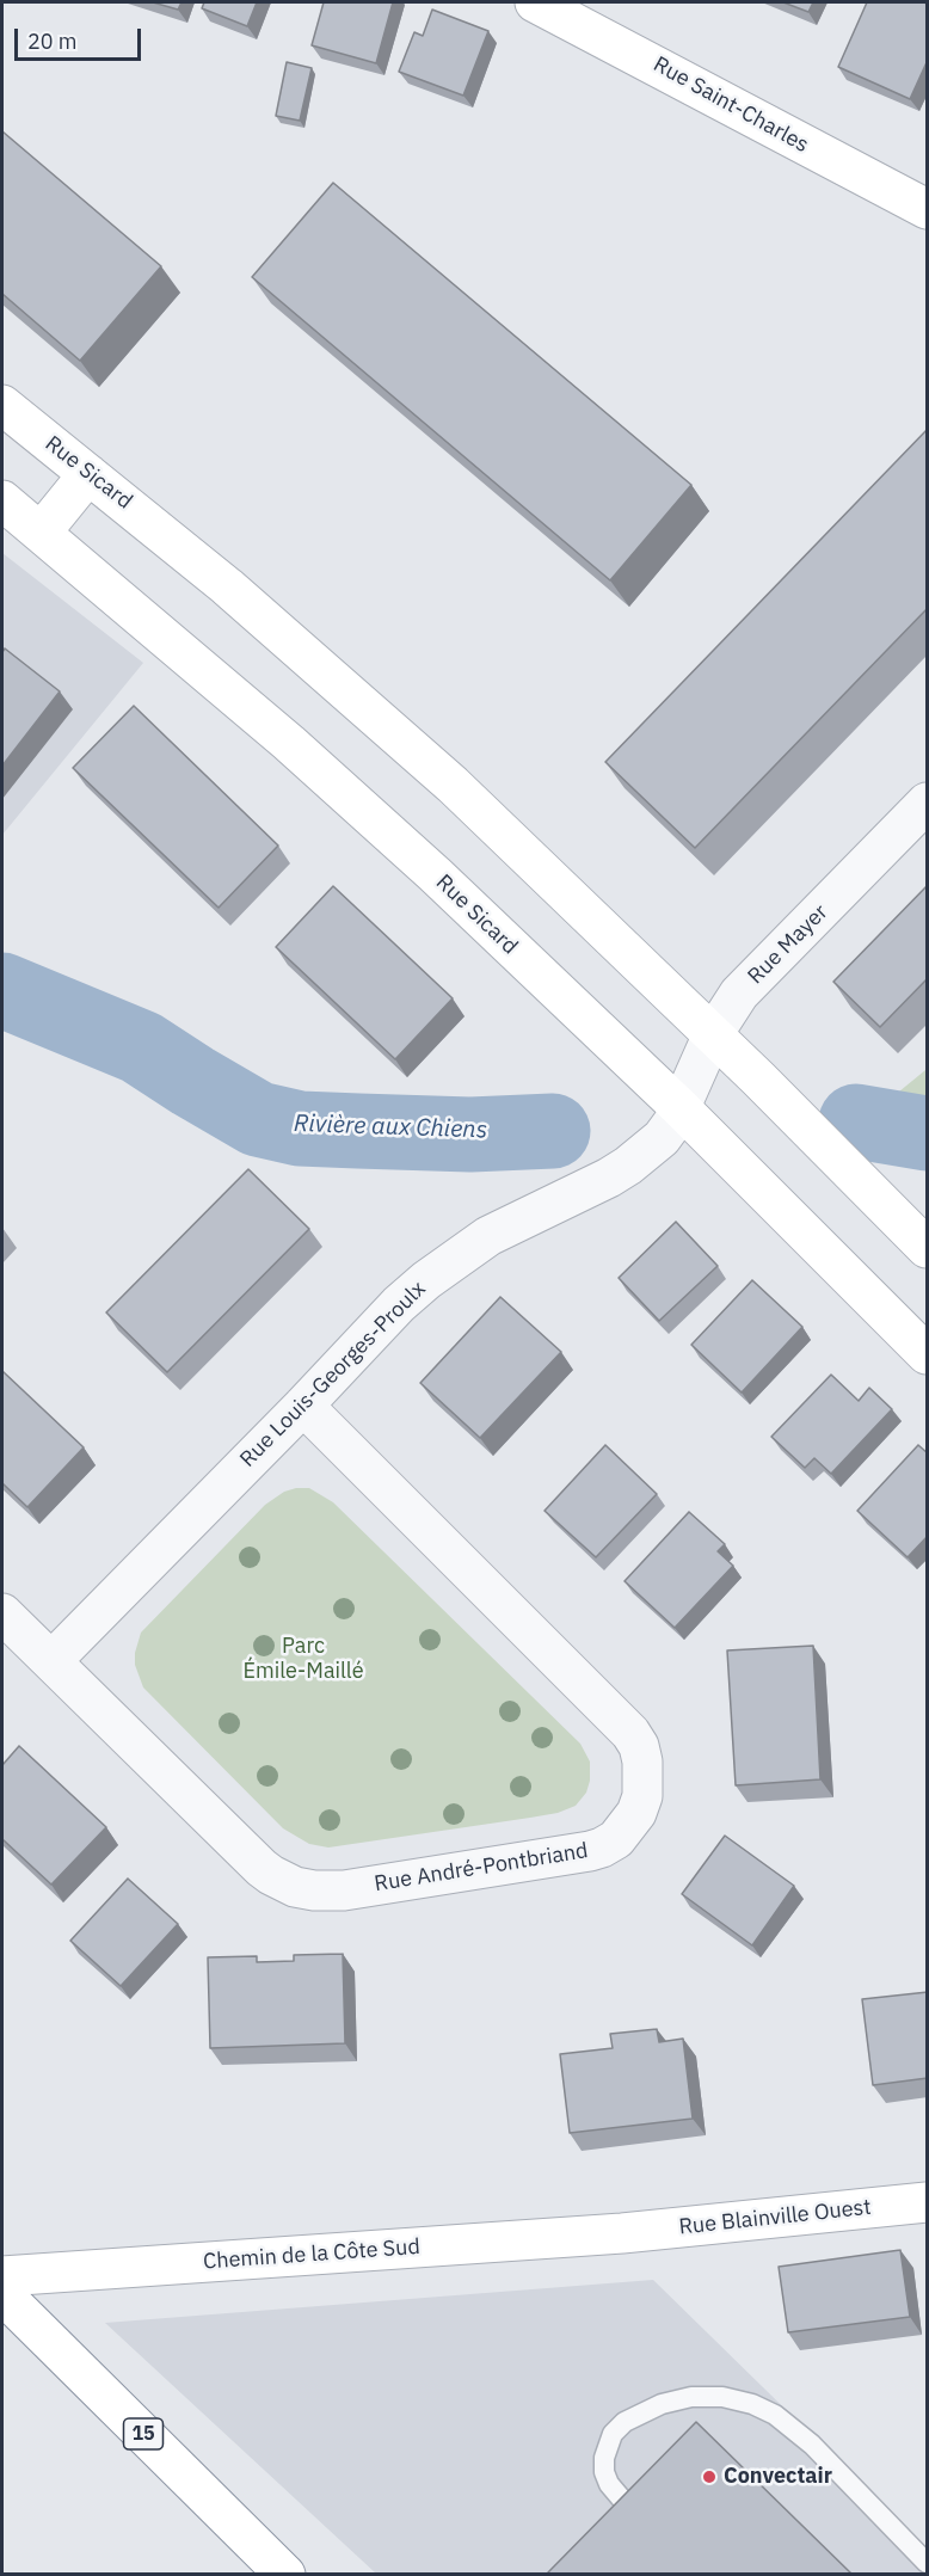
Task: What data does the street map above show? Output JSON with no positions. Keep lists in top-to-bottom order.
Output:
{
  "streets": {
    "main road": [
      "Rue Saint-Charles",
      "Rue Sicard",
      "Rue Blainville Ouest",
      "Chemin de la Côte Sud",
      "15"
    ],
    "street": ["Rue Mayer", "Rue Louis-Georges-Proulx", "Rue André-Pontbriand"]
  },
  "crossings": [
    ["Rue Sicard", "Rue Mayer"],
    ["Rue Sicard", "Rue Louis-Georges-Proulx"],
    ["Rue Mayer", "Rue Louis-Georges-Proulx"],
    ["Rue Louis-Georges-Proulx", "Rue André-Pontbriand"],
    ["Rue Blainville Ouest", "Chemin de la Côte Sud"]
  ],
  "water": ["Rivière aux Chiens"],
  "parks": ["Parc Émile-Maillé"],
  "places": ["Convectair"],
  "scale_bar": "20 m"
}
